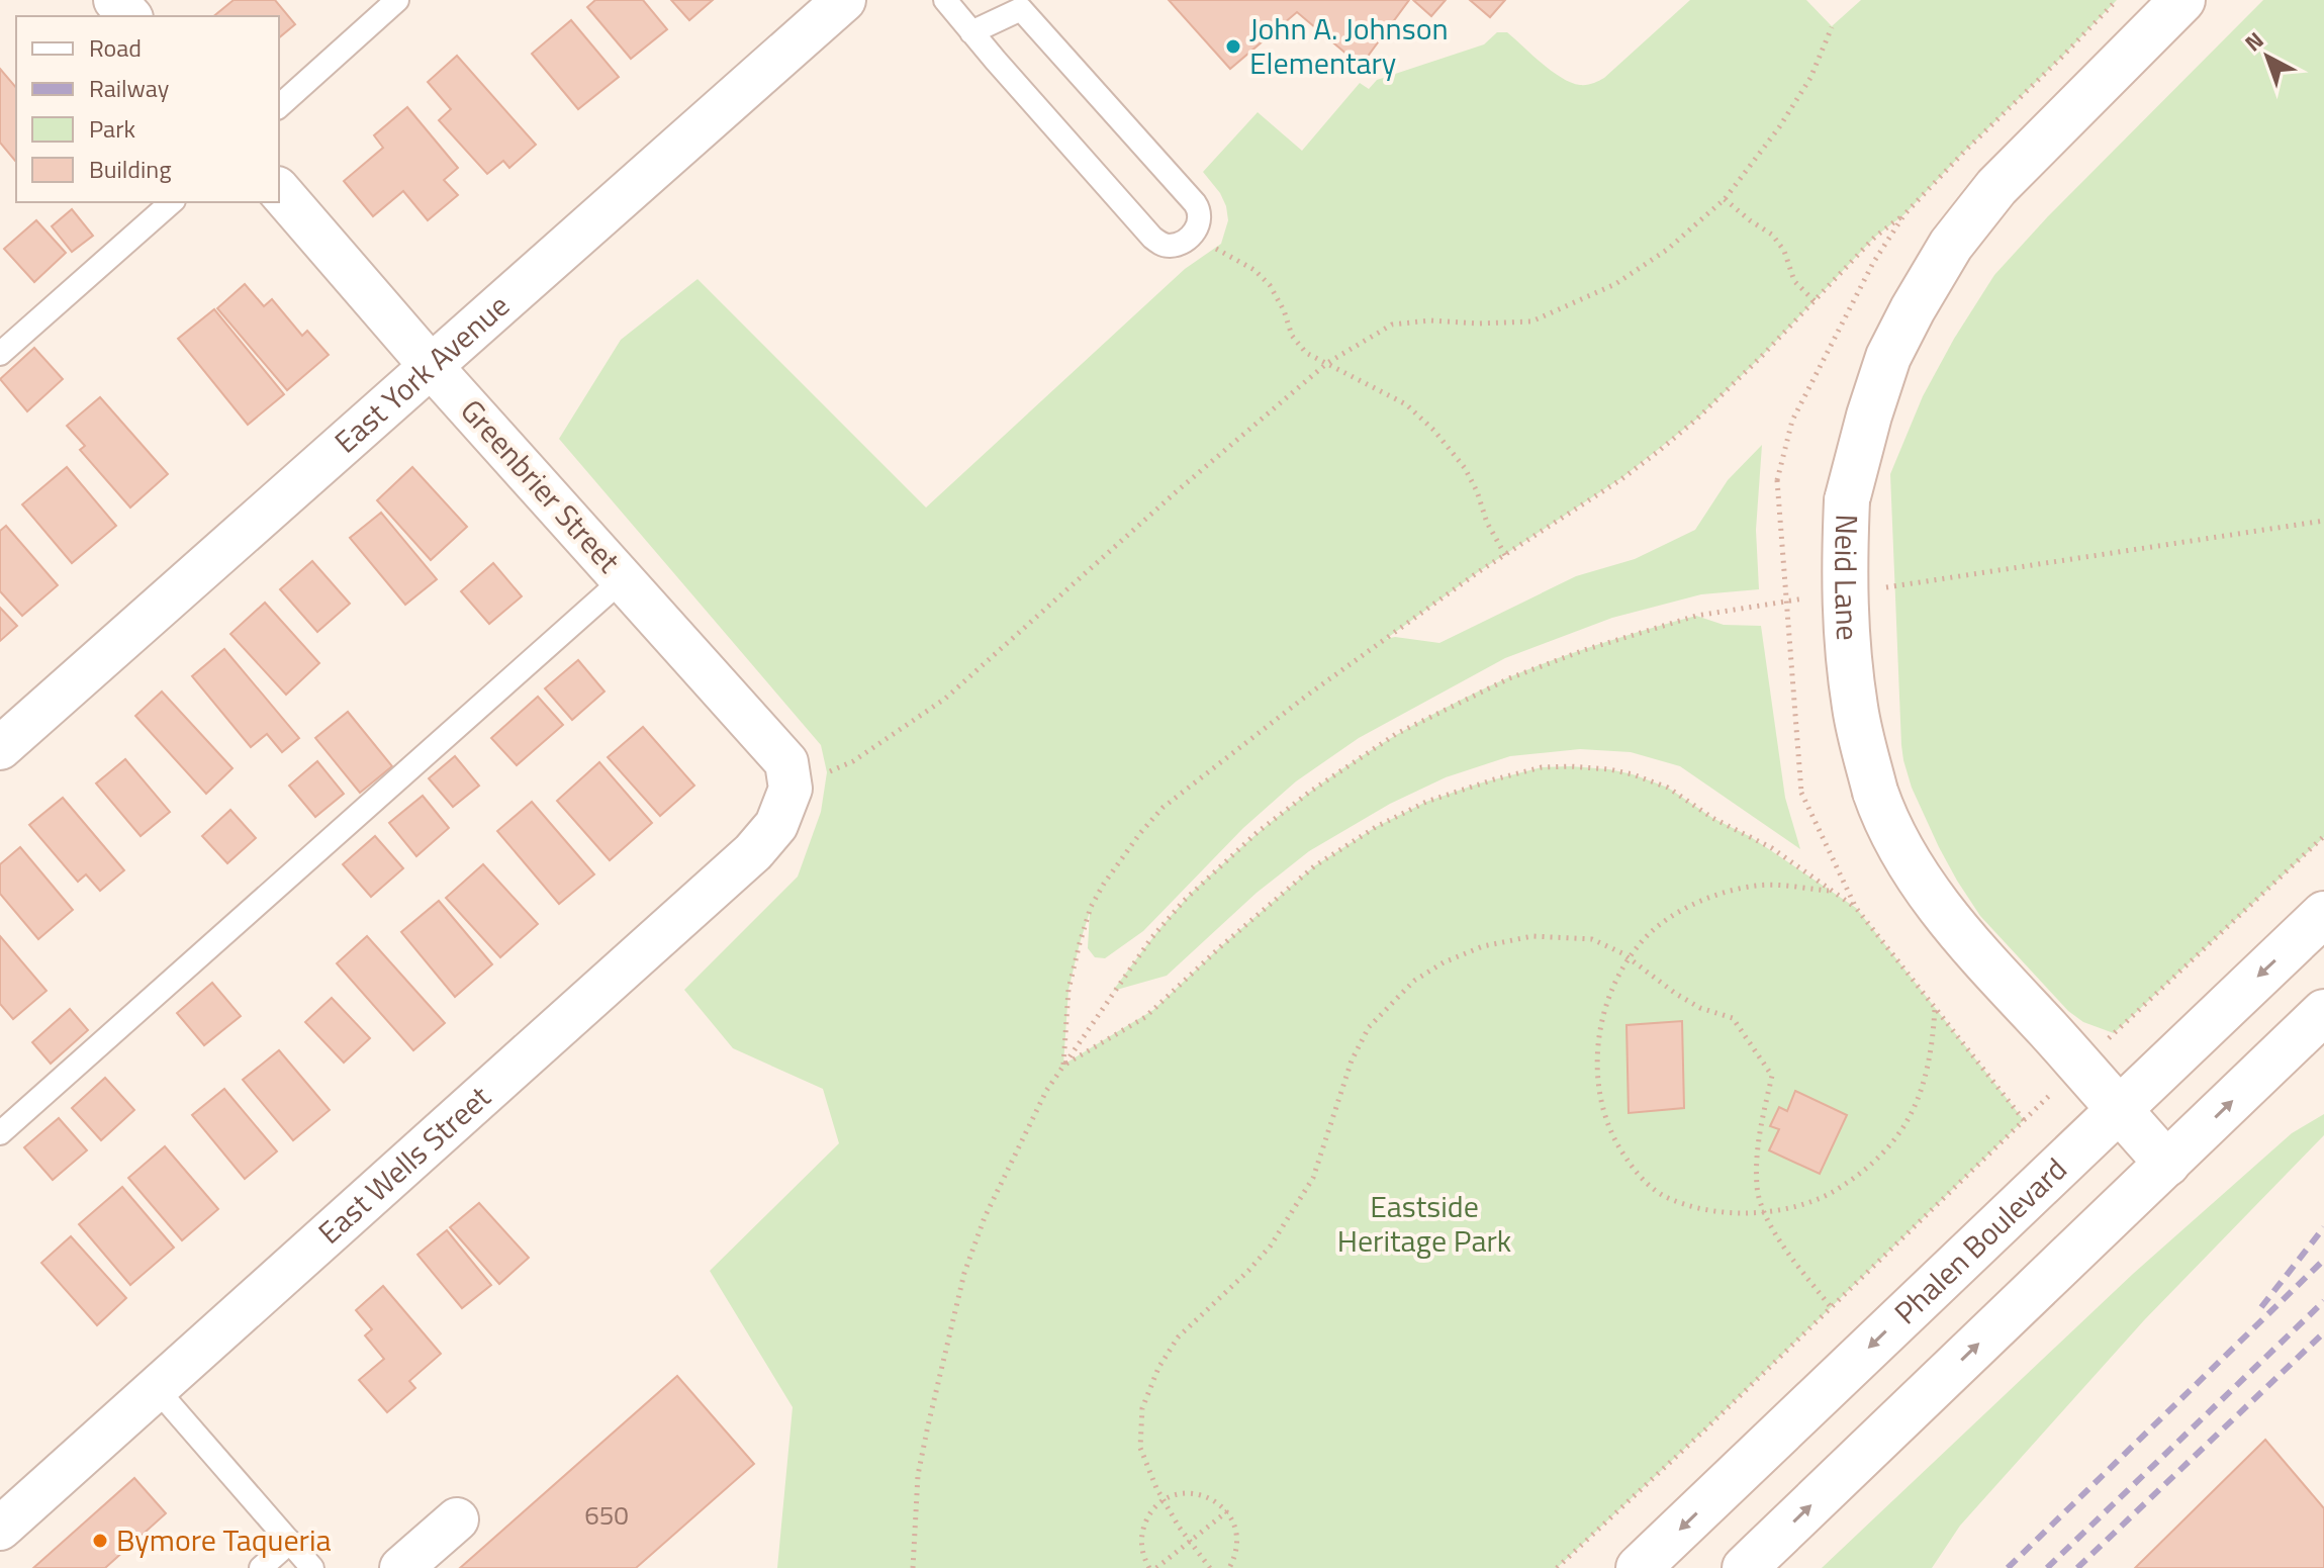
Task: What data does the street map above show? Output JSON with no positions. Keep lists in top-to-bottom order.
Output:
{
  "streets": {
    "main road": ["Neid Lane", "Phalen Boulevard"],
    "street": ["East York Avenue", "Greenbrier Street", "East Wells Street"]
  },
  "crossings": [
    ["East York Avenue", "Greenbrier Street"],
    ["Greenbrier Street", "East Wells Street"],
    ["Neid Lane", "Phalen Boulevard"]
  ],
  "parks": ["Eastside Heritage Park"],
  "places": ["John A. Johnson Elementary", "Bymore Taqueria"],
  "house_numbers": ["650"],
  "legend": [
    "Road",
    "Railway",
    "Park",
    "Building"
  ],
  "north": "top left"
}
